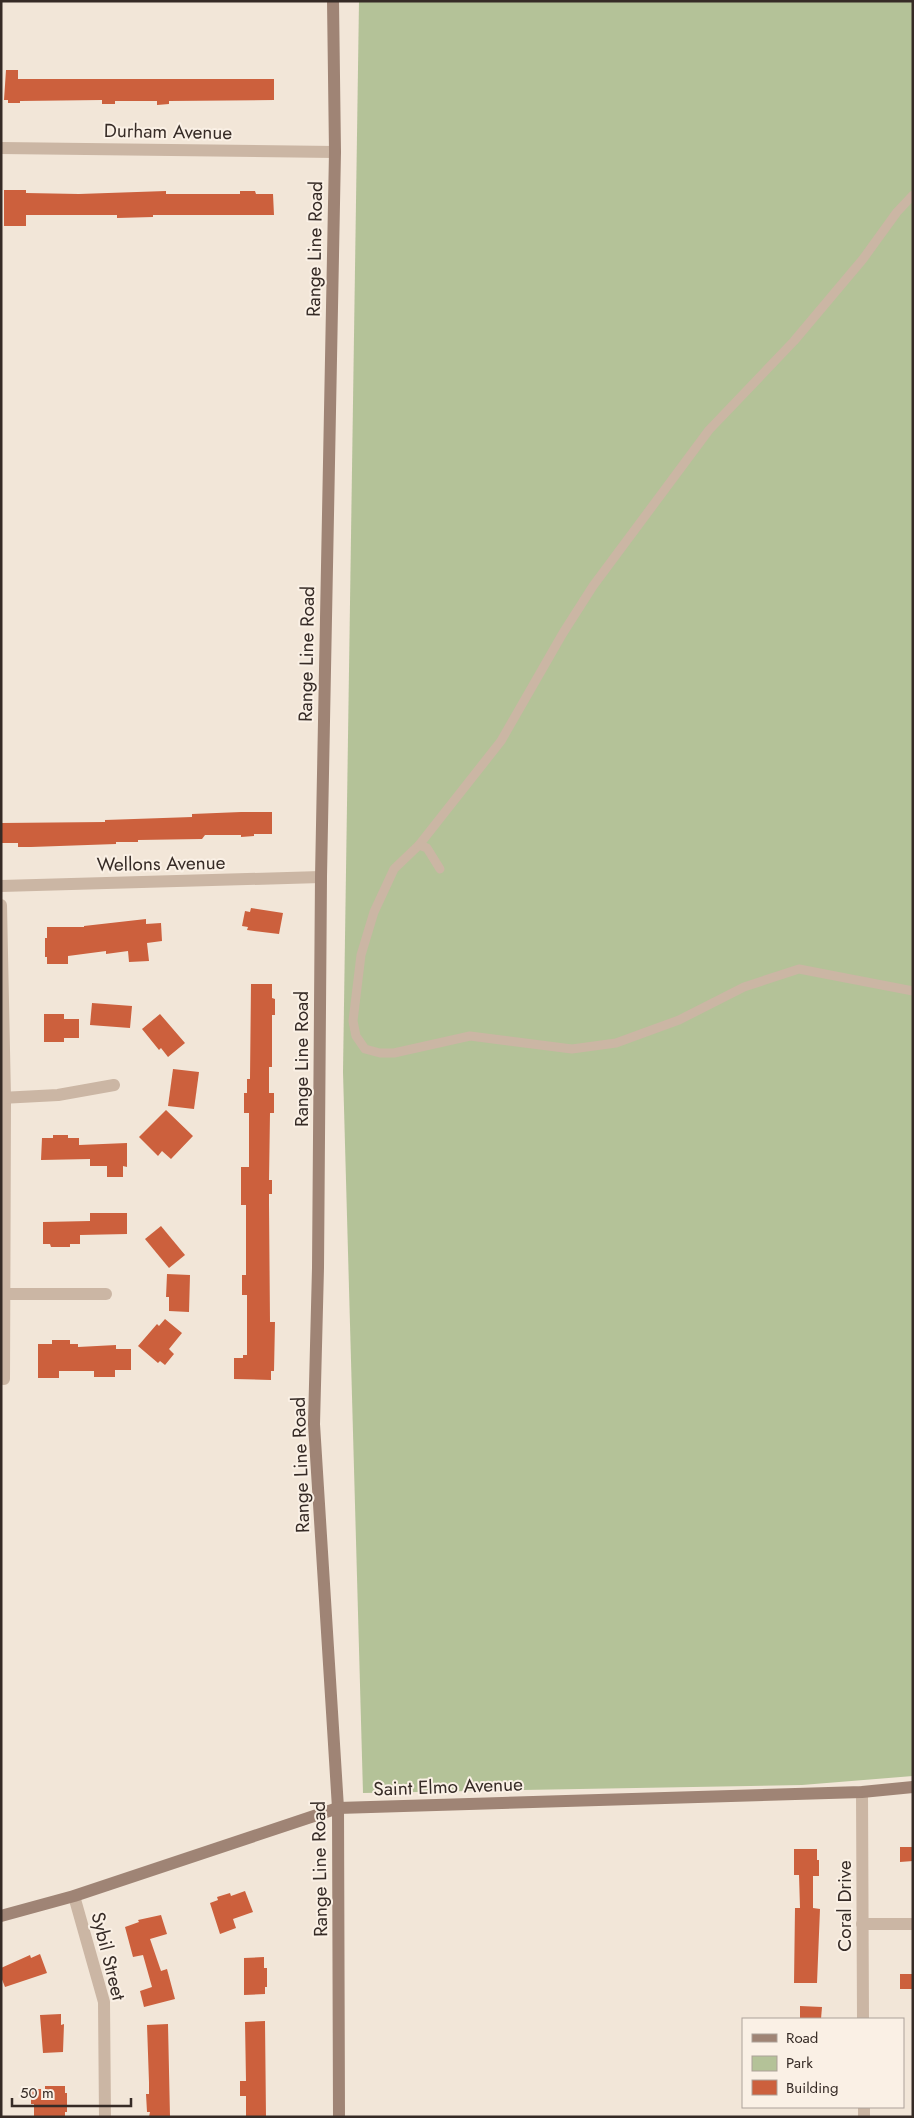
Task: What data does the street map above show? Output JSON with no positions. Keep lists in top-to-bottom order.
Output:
{
  "streets": {
    "street": [
      "Durham Avenue",
      "Range Line Road",
      "Wellons Avenue",
      "Saint Elmo Avenue",
      "Coral Drive",
      "Sybil Street"
    ]
  },
  "crossings": [
    ["Durham Avenue", "Range Line Road"],
    ["Range Line Road", "Wellons Avenue"],
    ["Range Line Road", "Saint Elmo Avenue"],
    ["Saint Elmo Avenue", "Coral Drive"],
    ["Saint Elmo Avenue", "Sybil Street"]
  ],
  "legend": ["Road", "Park", "Building"],
  "scale_bar": "50 m"
}
